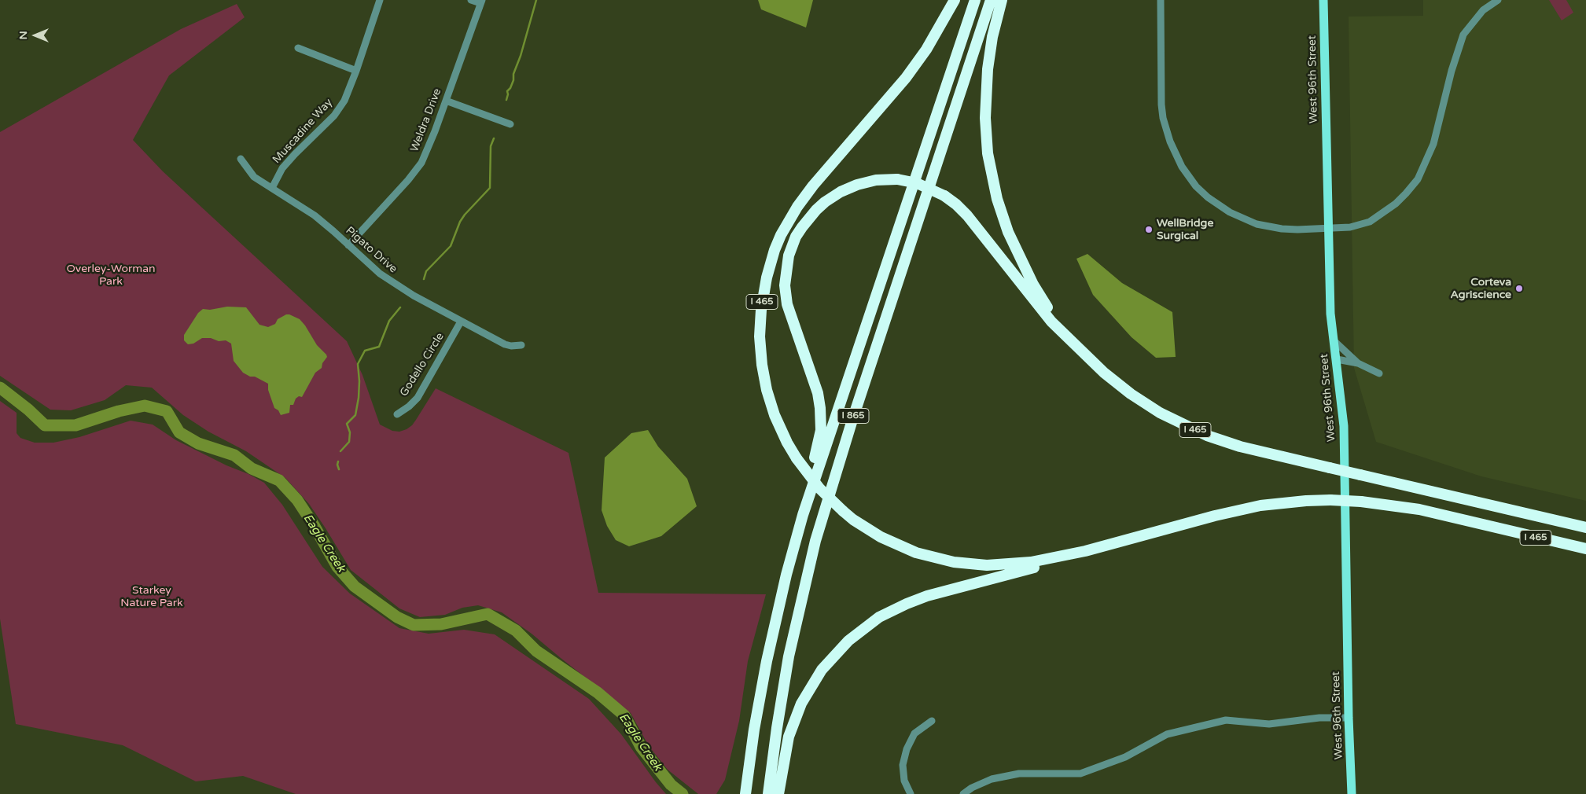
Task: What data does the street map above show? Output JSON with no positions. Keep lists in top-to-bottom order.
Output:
{
  "streets": {
    "highway": ["I 465", "I 865"],
    "main road": ["West 96th Street"],
    "street": [
      "Weldra Drive",
      "Muscadine Way",
      "Pigato Drive",
      "Godello Circle"
    ]
  },
  "crossings": [
    ["Weldra Drive", "Pigato Drive"],
    ["Muscadine Way", "Pigato Drive"],
    ["Pigato Drive", "Godello Circle"]
  ],
  "water": ["Eagle Creek"],
  "parks": ["Overley-Worman Park", "Starkey Nature Park"],
  "places": ["WellBridge Surgical", "Corteva Agriscience"],
  "north": "left"
}
